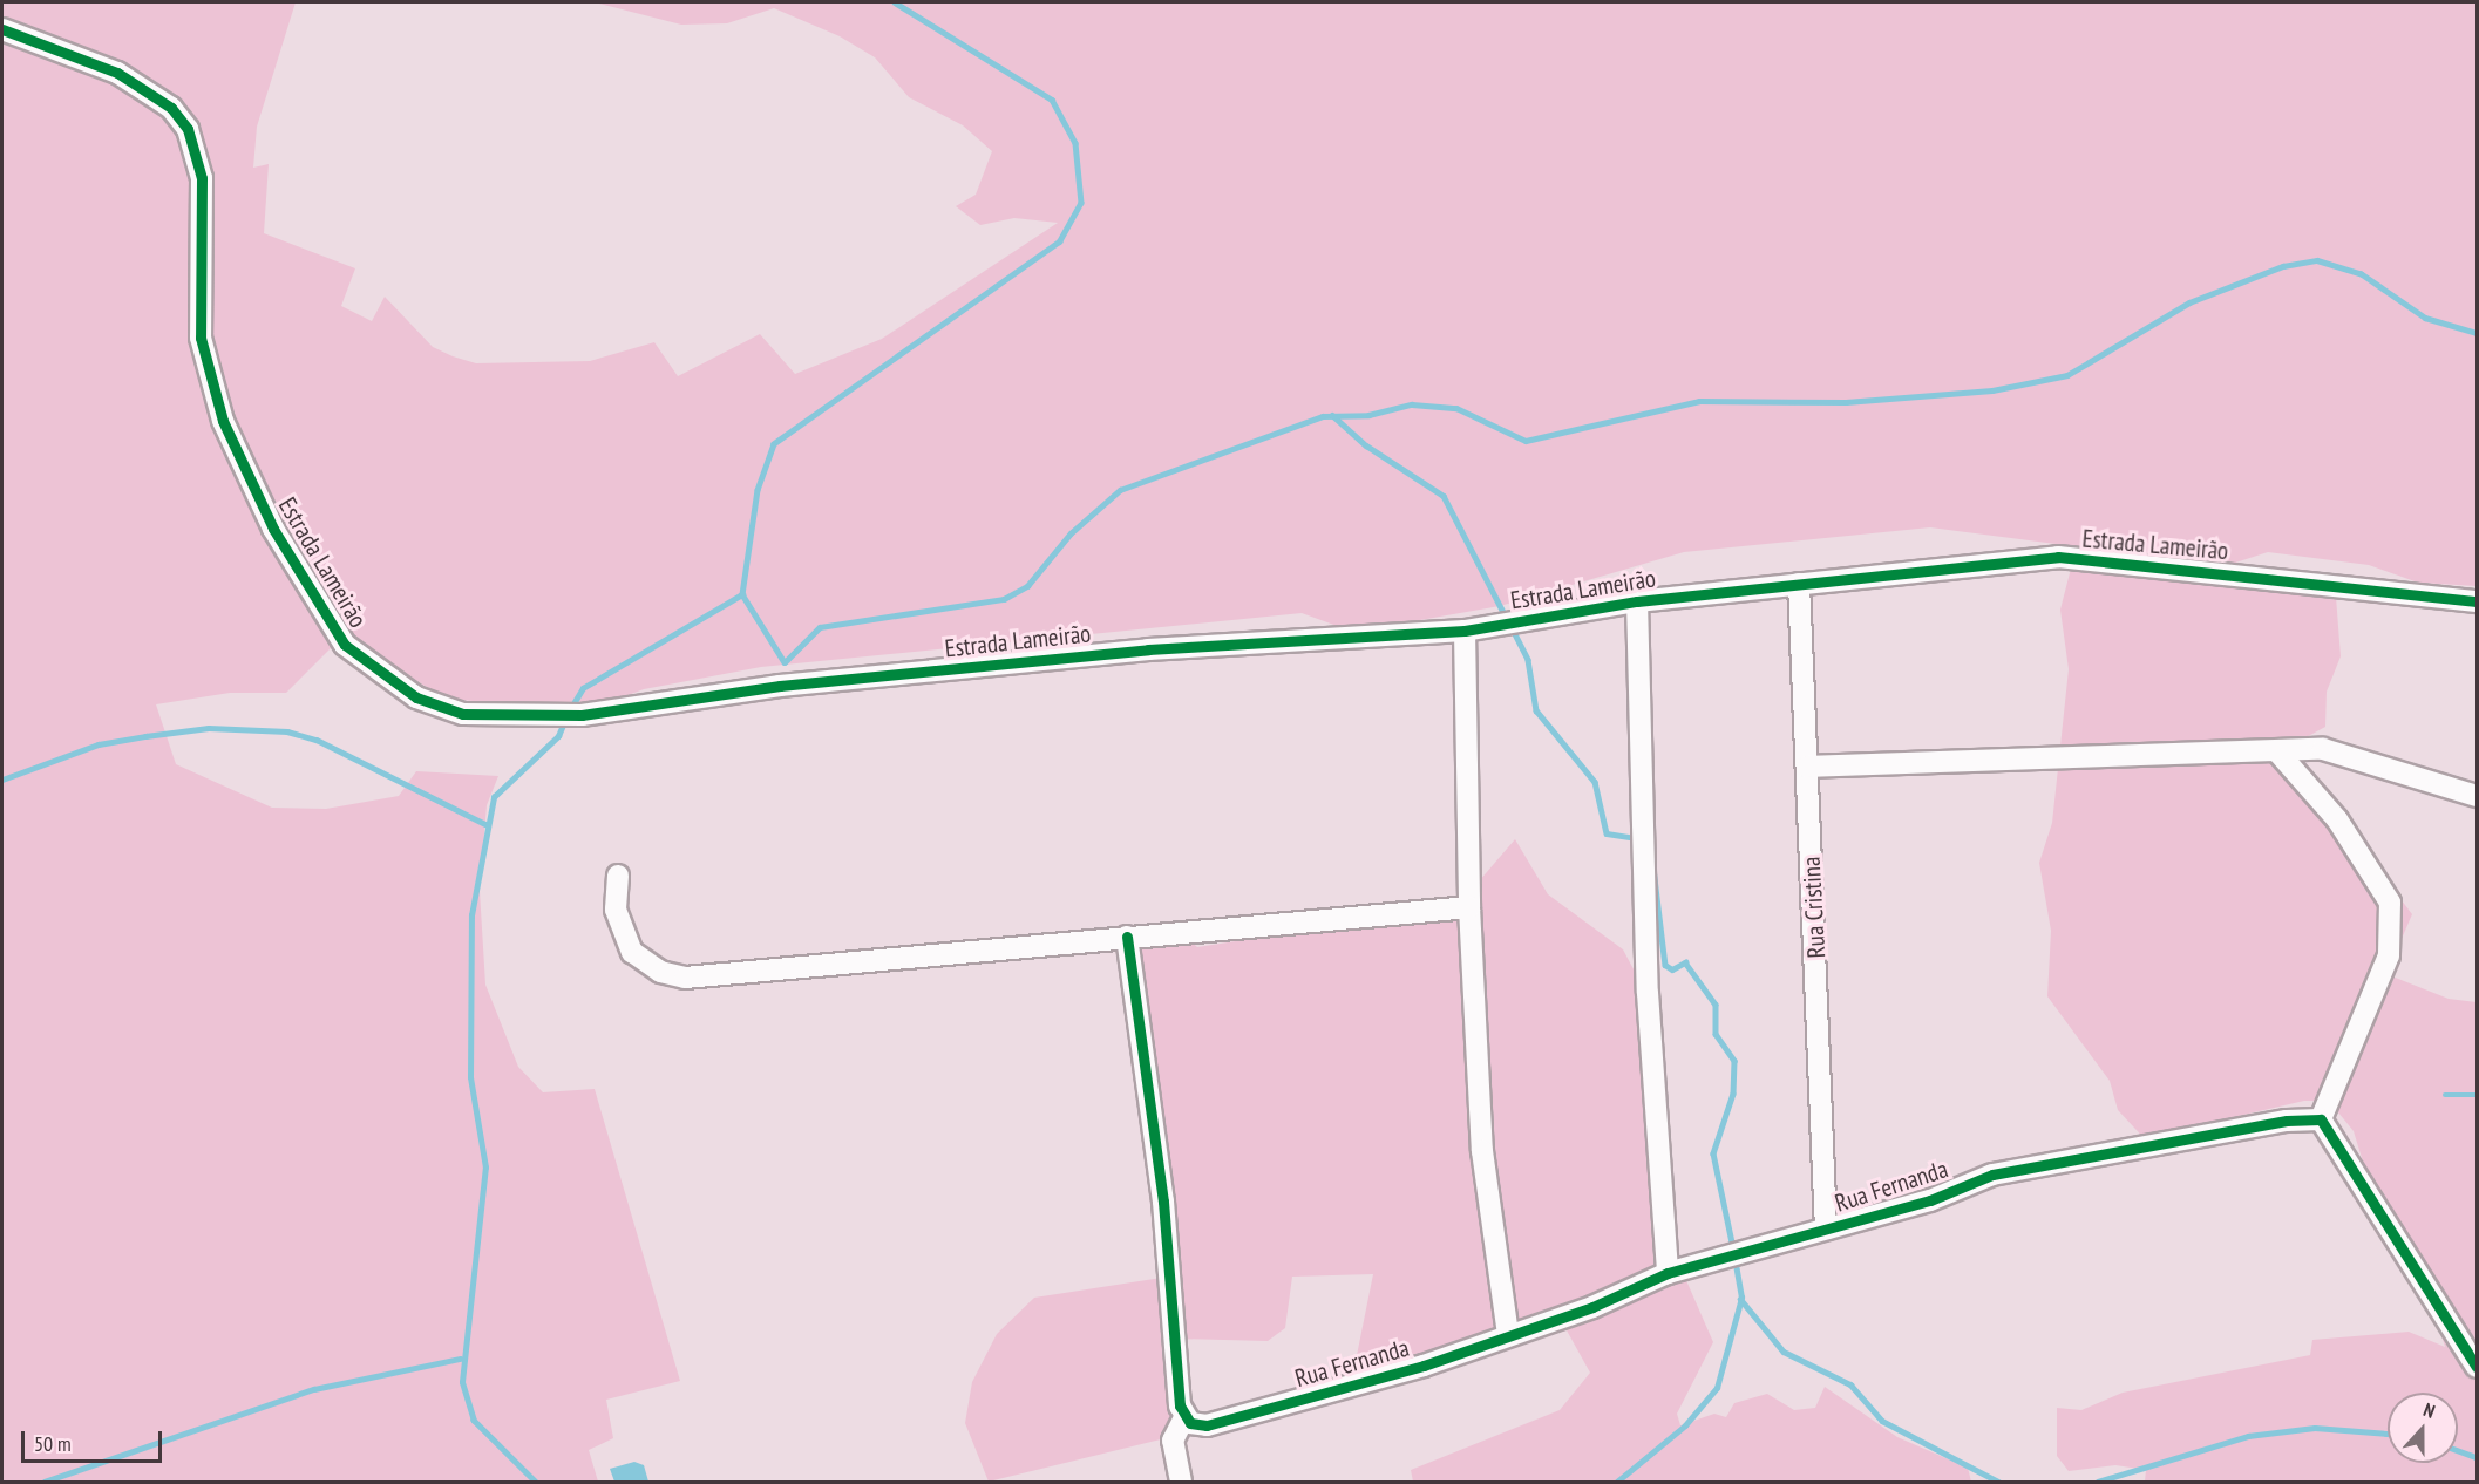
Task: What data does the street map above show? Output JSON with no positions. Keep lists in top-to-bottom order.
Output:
{
  "streets": {
    "street": ["Estrada Lameirão", "Rua Cristina", "Rua Fernanda"]
  },
  "crossings": [
    ["Estrada Lameirão", "Rua Cristina"],
    ["Rua Cristina", "Rua Fernanda"]
  ],
  "scale_bar": "50 m",
  "north": "top"
}
